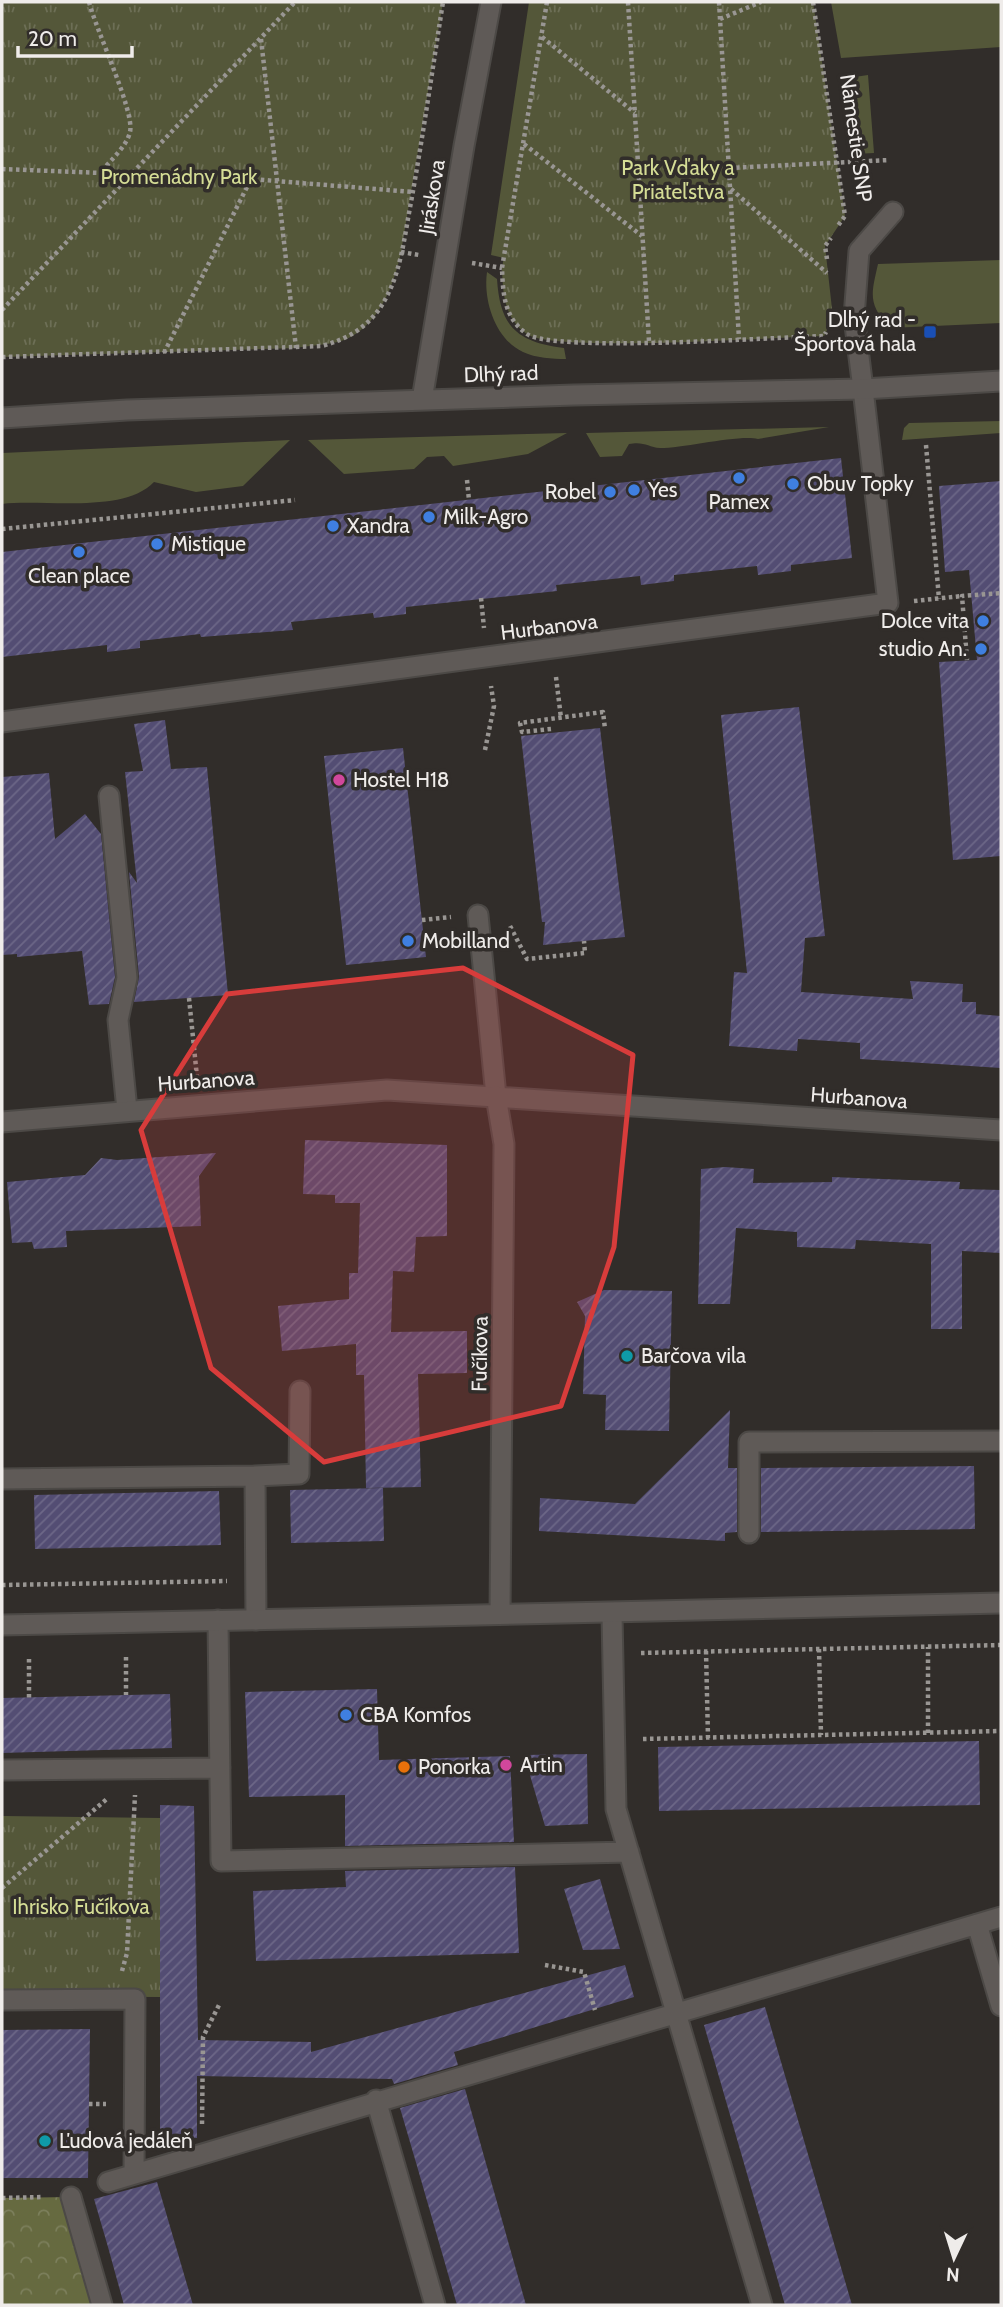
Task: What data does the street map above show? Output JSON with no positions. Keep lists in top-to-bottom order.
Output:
{
  "streets": {
    "street": [
      "Námestie SNP",
      "Jiráskova",
      "Dlhý rad",
      "Hurbanova",
      "Fučíkova"
    ]
  },
  "crossings": [
    ["Námestie SNP", "Dlhý rad"],
    ["Jiráskova", "Dlhý rad"],
    ["Hurbanova", "Fučíkova"]
  ],
  "parks": ["Park Vďaky a Priateľstva", "Promenádny Park", "Ihrisko Fučíkova"],
  "places": {
    "transit": ["Dlhý rad - Športová hala"],
    "other": [
      "Pamex",
      "Obuv Topky",
      "Yes",
      "Robel",
      "Milk-Agro",
      "Xandra",
      "Mistique",
      "Clean place",
      "Dolce vita",
      "studio An.",
      "Hostel H18",
      "Mobilland",
      "Barčova vila",
      "CBA Komfos",
      "Artin",
      "Ponorka",
      "Ľudová jedáleň"
    ]
  },
  "scale_bar": "20 m",
  "north": "bottom"
}
